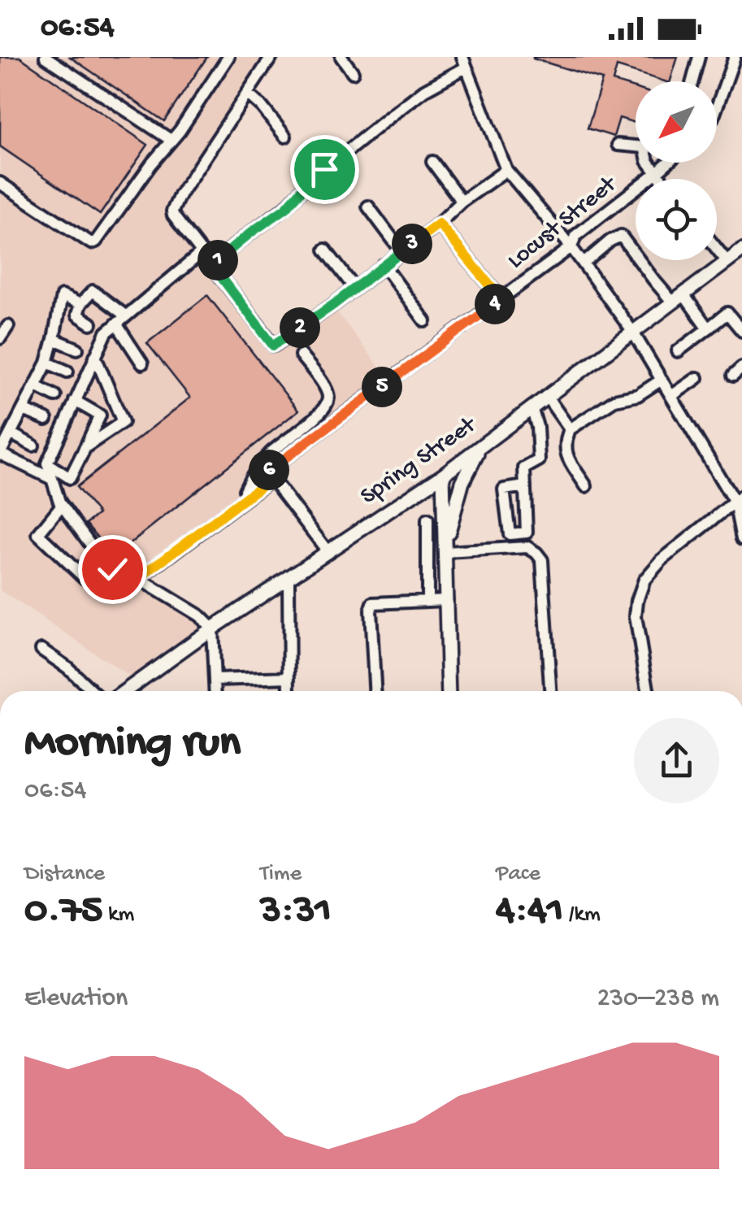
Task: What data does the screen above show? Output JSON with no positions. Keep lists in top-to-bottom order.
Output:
{
  "streets": {
    "main road": ["Spring Street"],
    "street": ["Locust Street"]
  },
  "north": "bottom left",
  "page": {
    "status": "06:54",
    "pins": [
      "3",
      "1",
      "4",
      "2",
      "5",
      "6"
    ],
    "heading": ["Morning run", "06:54"],
    "stats": [
      ["Distance", "0.75 km"],
      ["Time", "3:31"],
      ["Pace", "4:41 /km"]
    ],
    "chart": ["Elevation", "230–238 m"]
  }
}
